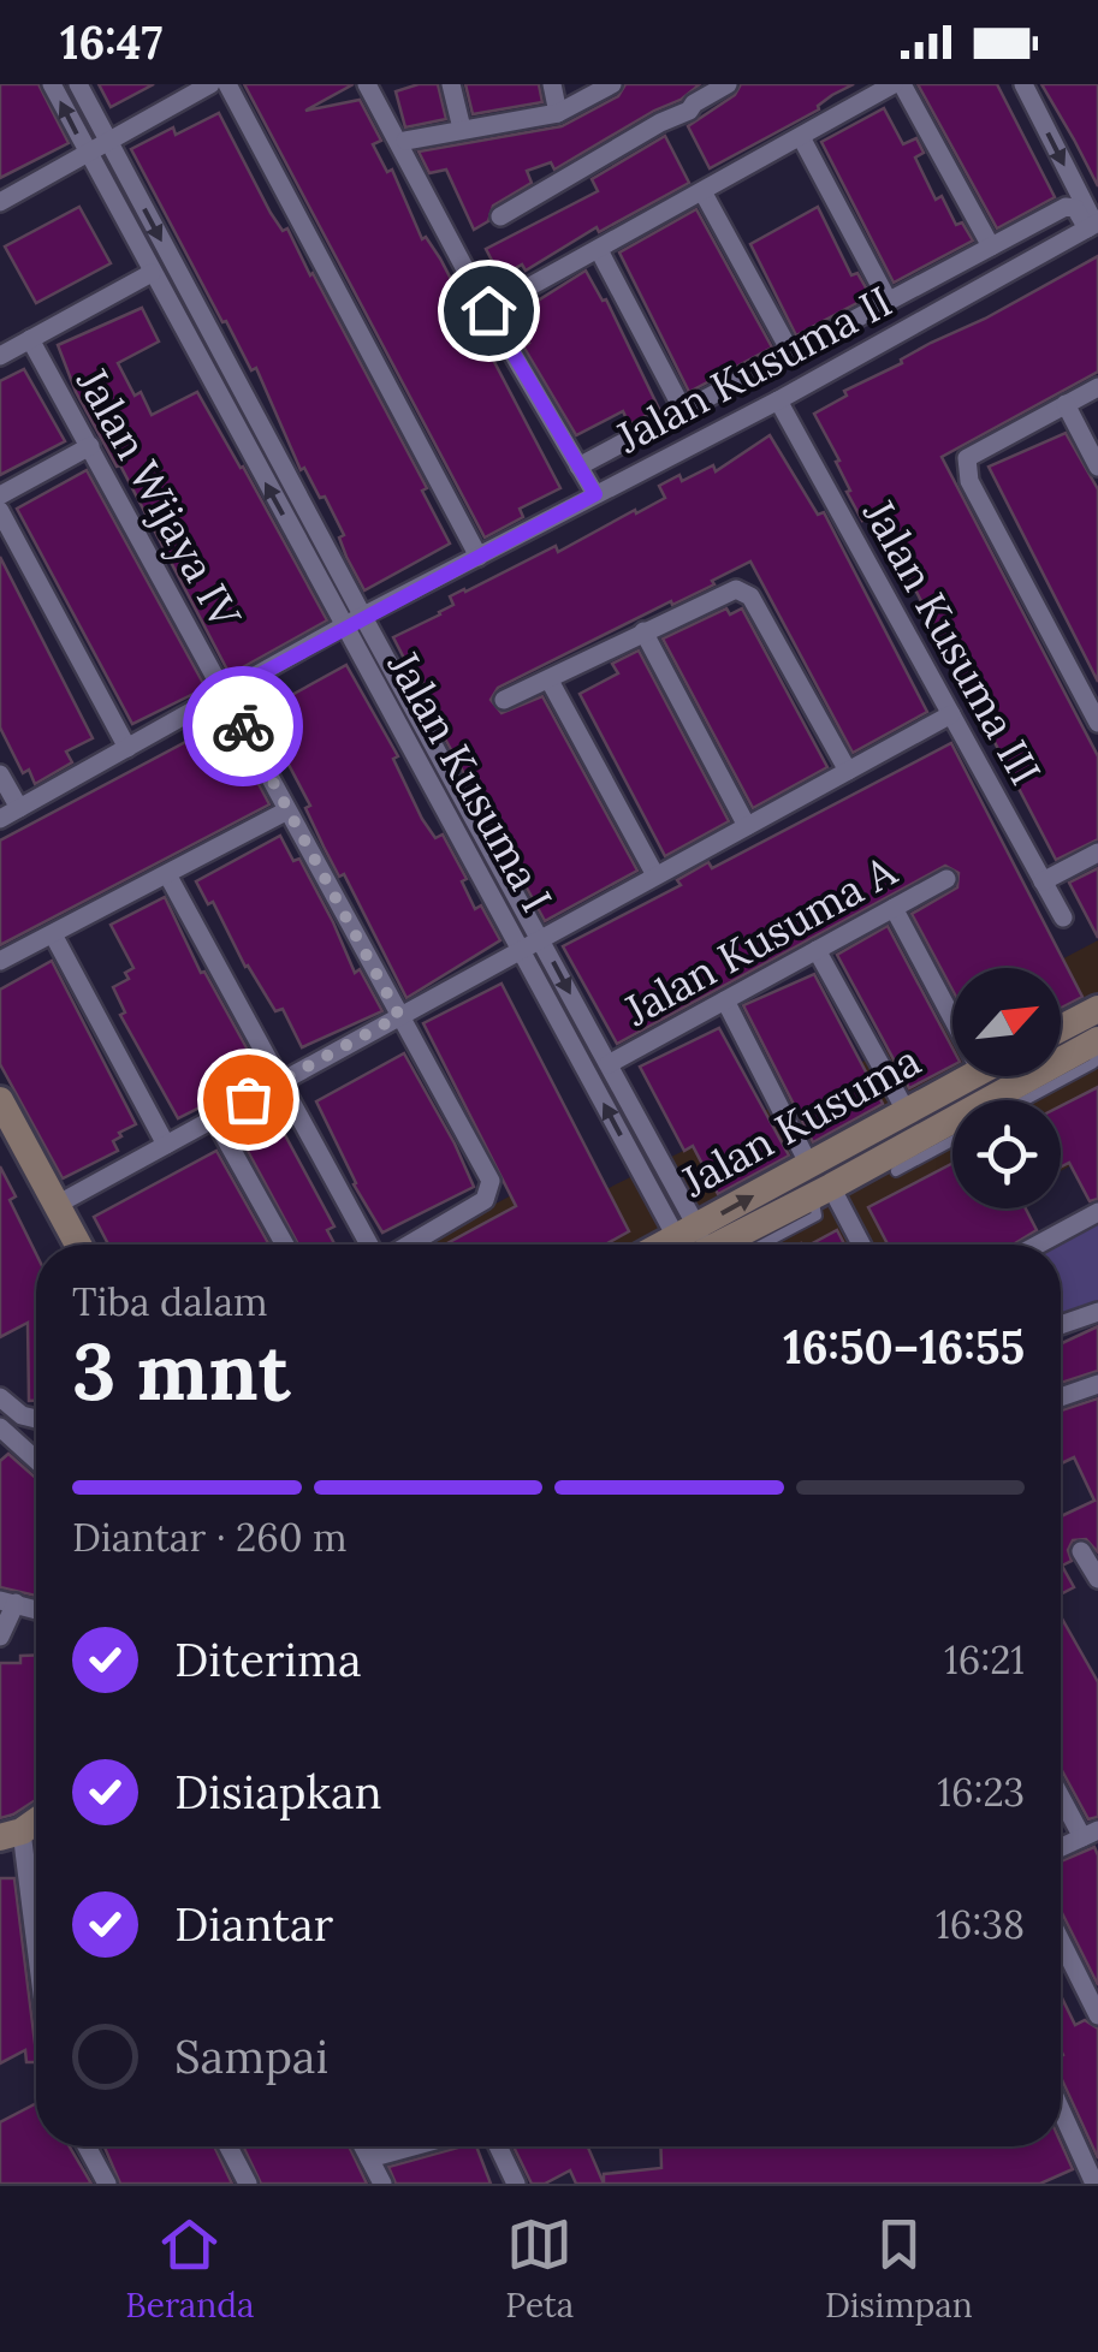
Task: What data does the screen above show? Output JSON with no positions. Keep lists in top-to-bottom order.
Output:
{
  "streets": {
    "street": [
      "Jalan Kusuma II",
      "Jalan Wijaya IV",
      "Jalan Kusuma III",
      "Jalan Kusuma I",
      "Jalan Kusuma A",
      "Jalan Kusuma"
    ]
  },
  "crossings": [
    ["Jalan Kusuma II", "Jalan Wijaya IV"],
    ["Jalan Kusuma II", "Jalan Kusuma III"],
    ["Jalan Kusuma II", "Jalan Kusuma I"],
    ["Jalan Kusuma I", "Jalan Kusuma A"]
  ],
  "north": "top right",
  "page": {
    "status": "16:47",
    "heading": ["3 mnt", "Tiba dalam", "16:50–16:55"],
    "bar": "Diantar · 260 m",
    "list": [
      ["Diterima", "16:21"],
      ["Disiapkan", "16:23"],
      ["Diantar", "16:38"],
      "Sampai"
    ],
    "tabs": ["Beranda", "Peta", "Disimpan"]
  }
}
